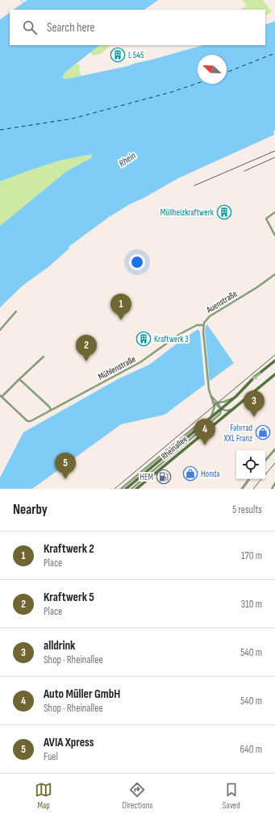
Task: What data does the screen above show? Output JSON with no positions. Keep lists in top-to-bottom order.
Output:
{
  "streets": {
    "main road": ["Rheinallee"],
    "street": ["Auenstraße", "Mühlenstraße"]
  },
  "crossings": [
    ["Auenstraße", "Mühlenstraße"],
    ["Auenstraße", "Rheinallee"]
  ],
  "water": ["Rhein"],
  "places": {
    "building": ["L 545", "Müllheizkraftwerk", "Kraftwerk 3"],
    "shop": ["Fahrrad XXL Franz", "Honda"],
    "fuel station": ["HEM"]
  },
  "north": "top left",
  "page": {
    "search": "Search here",
    "pins": [
      "1",
      "2",
      "3",
      "4",
      "5"
    ],
    "heading": ["Nearby", "5 results"],
    "list": [
      {
        "mark": "1",
        "name": "Kraftwerk 2",
        "note": "Place",
        "value": "170 m"
      },
      {
        "mark": "2",
        "name": "Kraftwerk 5",
        "note": "Place",
        "value": "310 m"
      },
      {
        "mark": "3",
        "name": "alldrink",
        "note": "Shop · Rheinallee",
        "value": "540 m"
      },
      {
        "mark": "4",
        "name": "Auto Müller GmbH",
        "note": "Shop · Rheinallee",
        "value": "540 m"
      },
      {
        "mark": "5",
        "name": "AVIA Xpress",
        "note": "Fuel",
        "value": "640 m"
      }
    ],
    "nav": ["Map", "Directions", "Saved"]
  }
}
